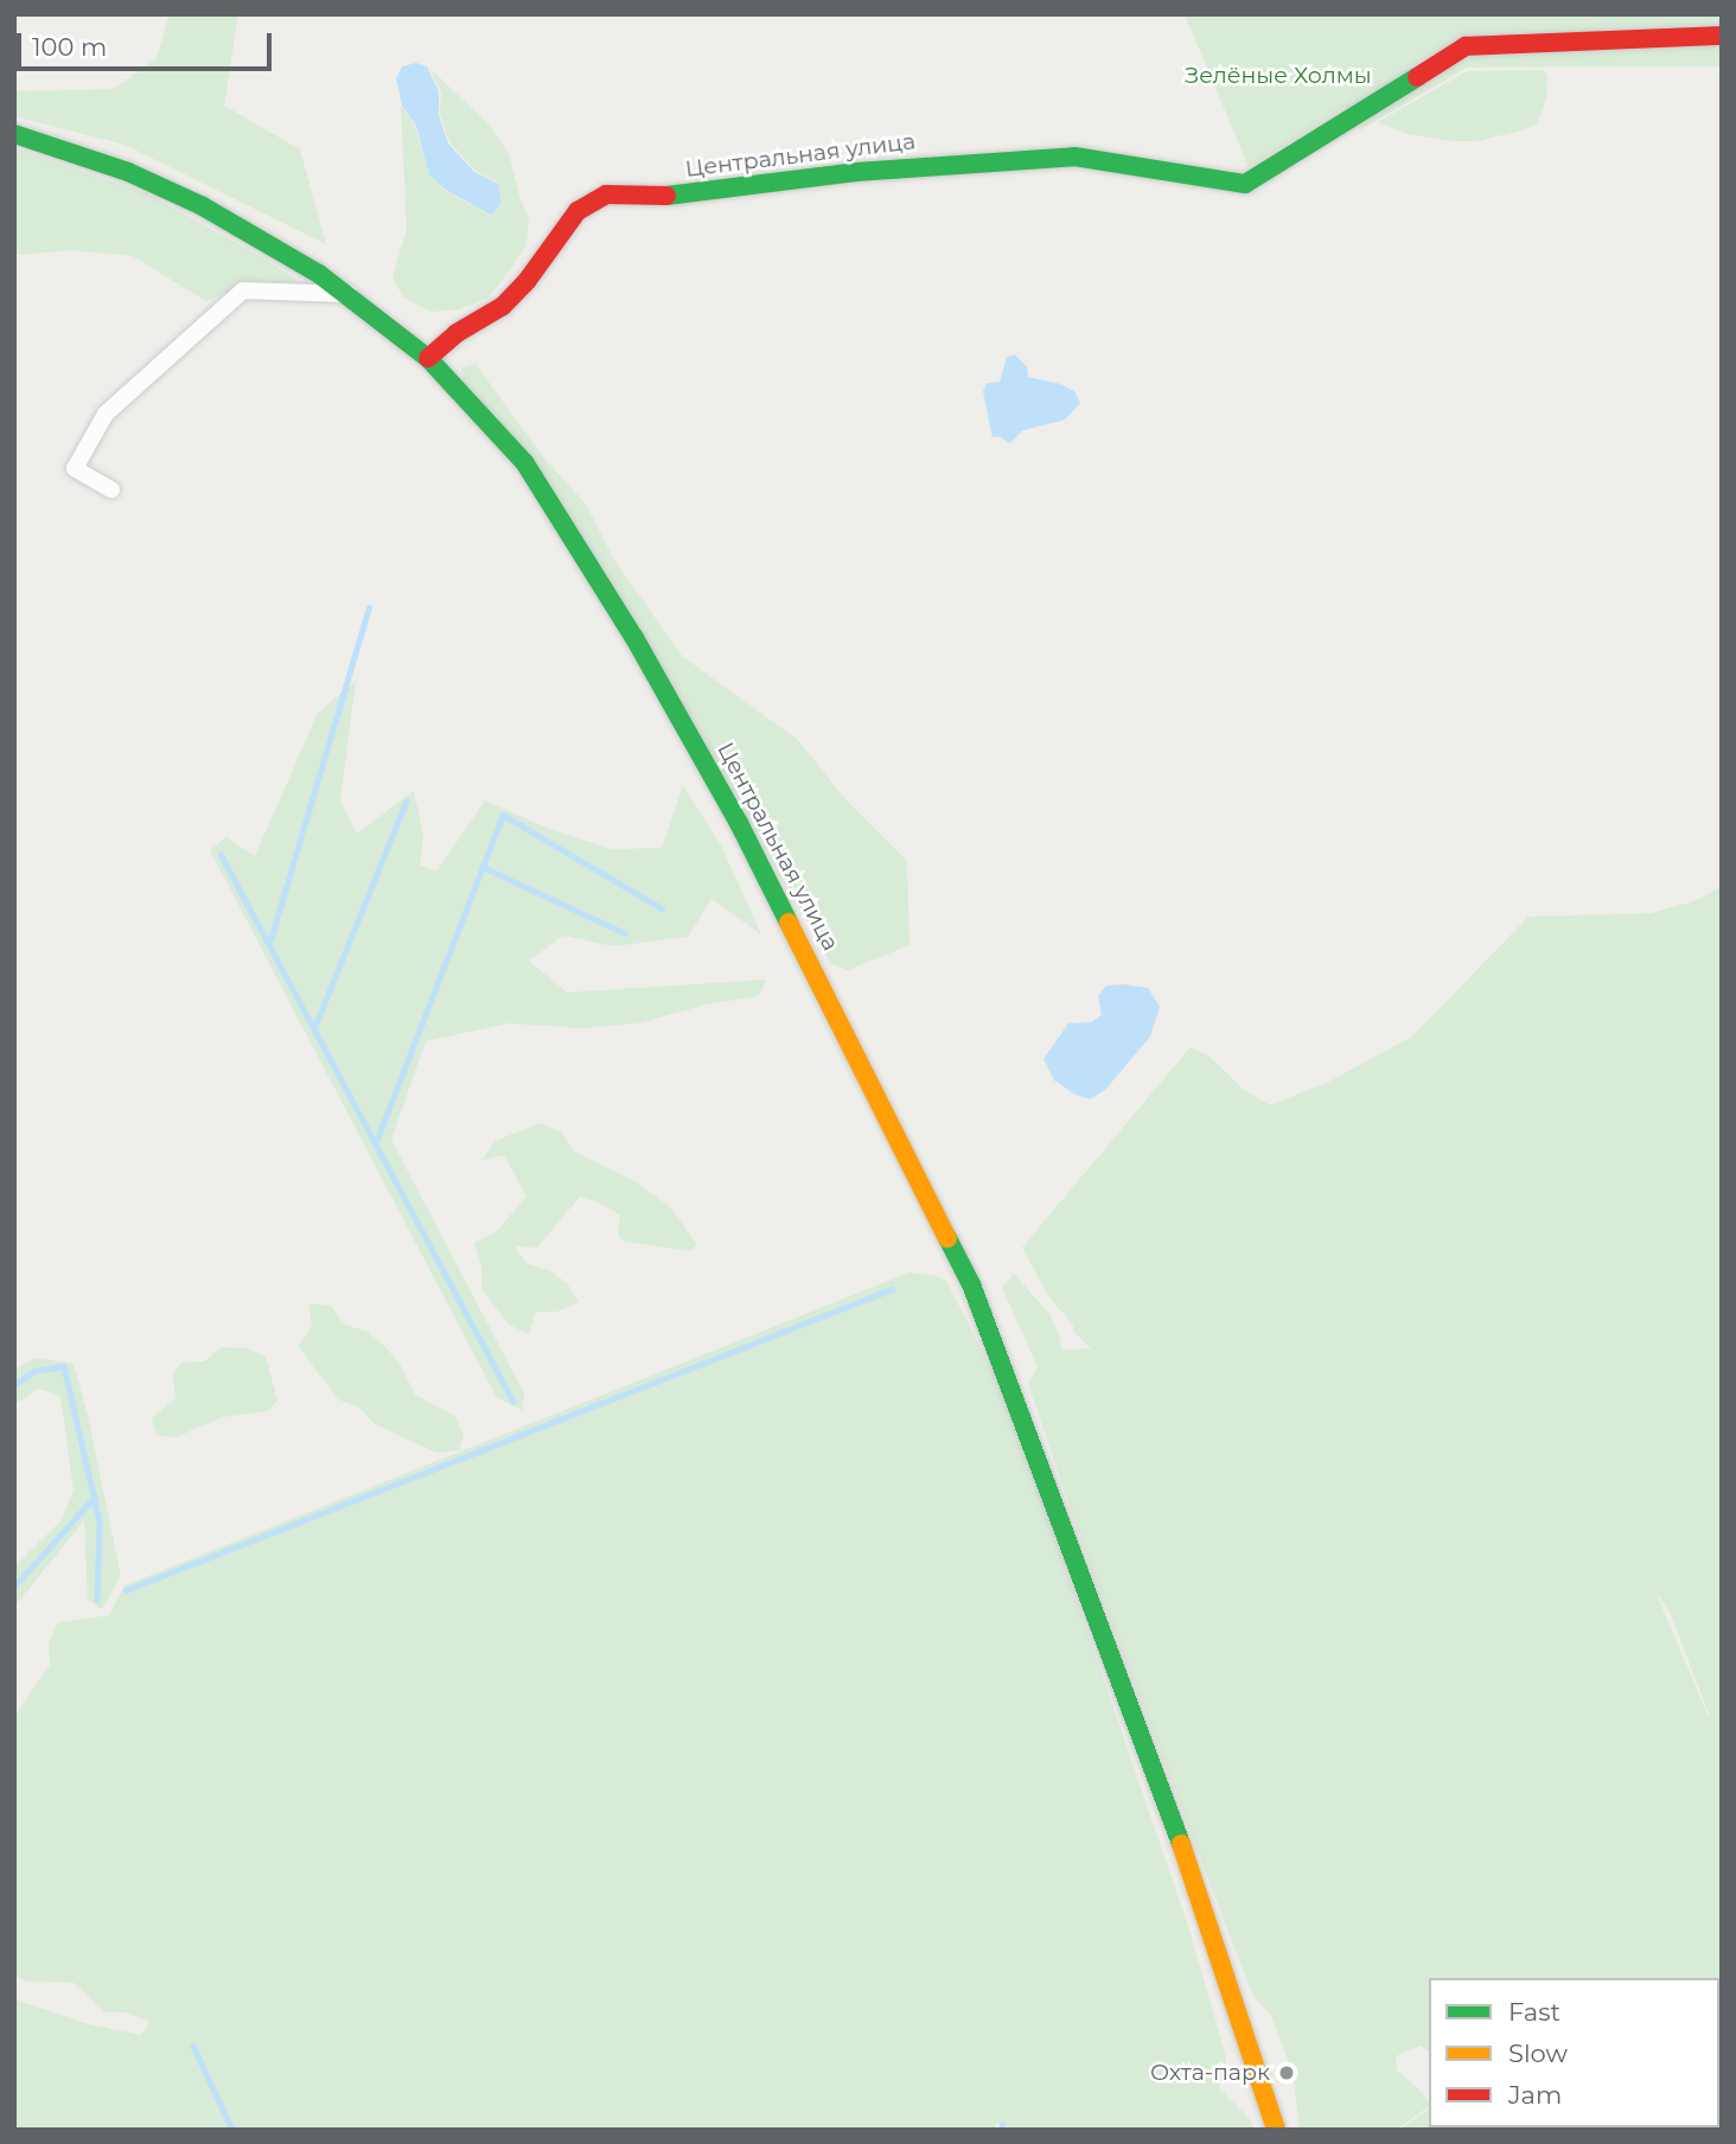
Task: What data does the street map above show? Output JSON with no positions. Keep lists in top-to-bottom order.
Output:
{
  "streets": {
    "street": ["Центральная улица"]
  },
  "parks": ["Зелёные Холмы"],
  "places": ["Охта-парк"],
  "legend": ["Fast", "Slow", "Jam"],
  "scale_bar": "100 m"
}
